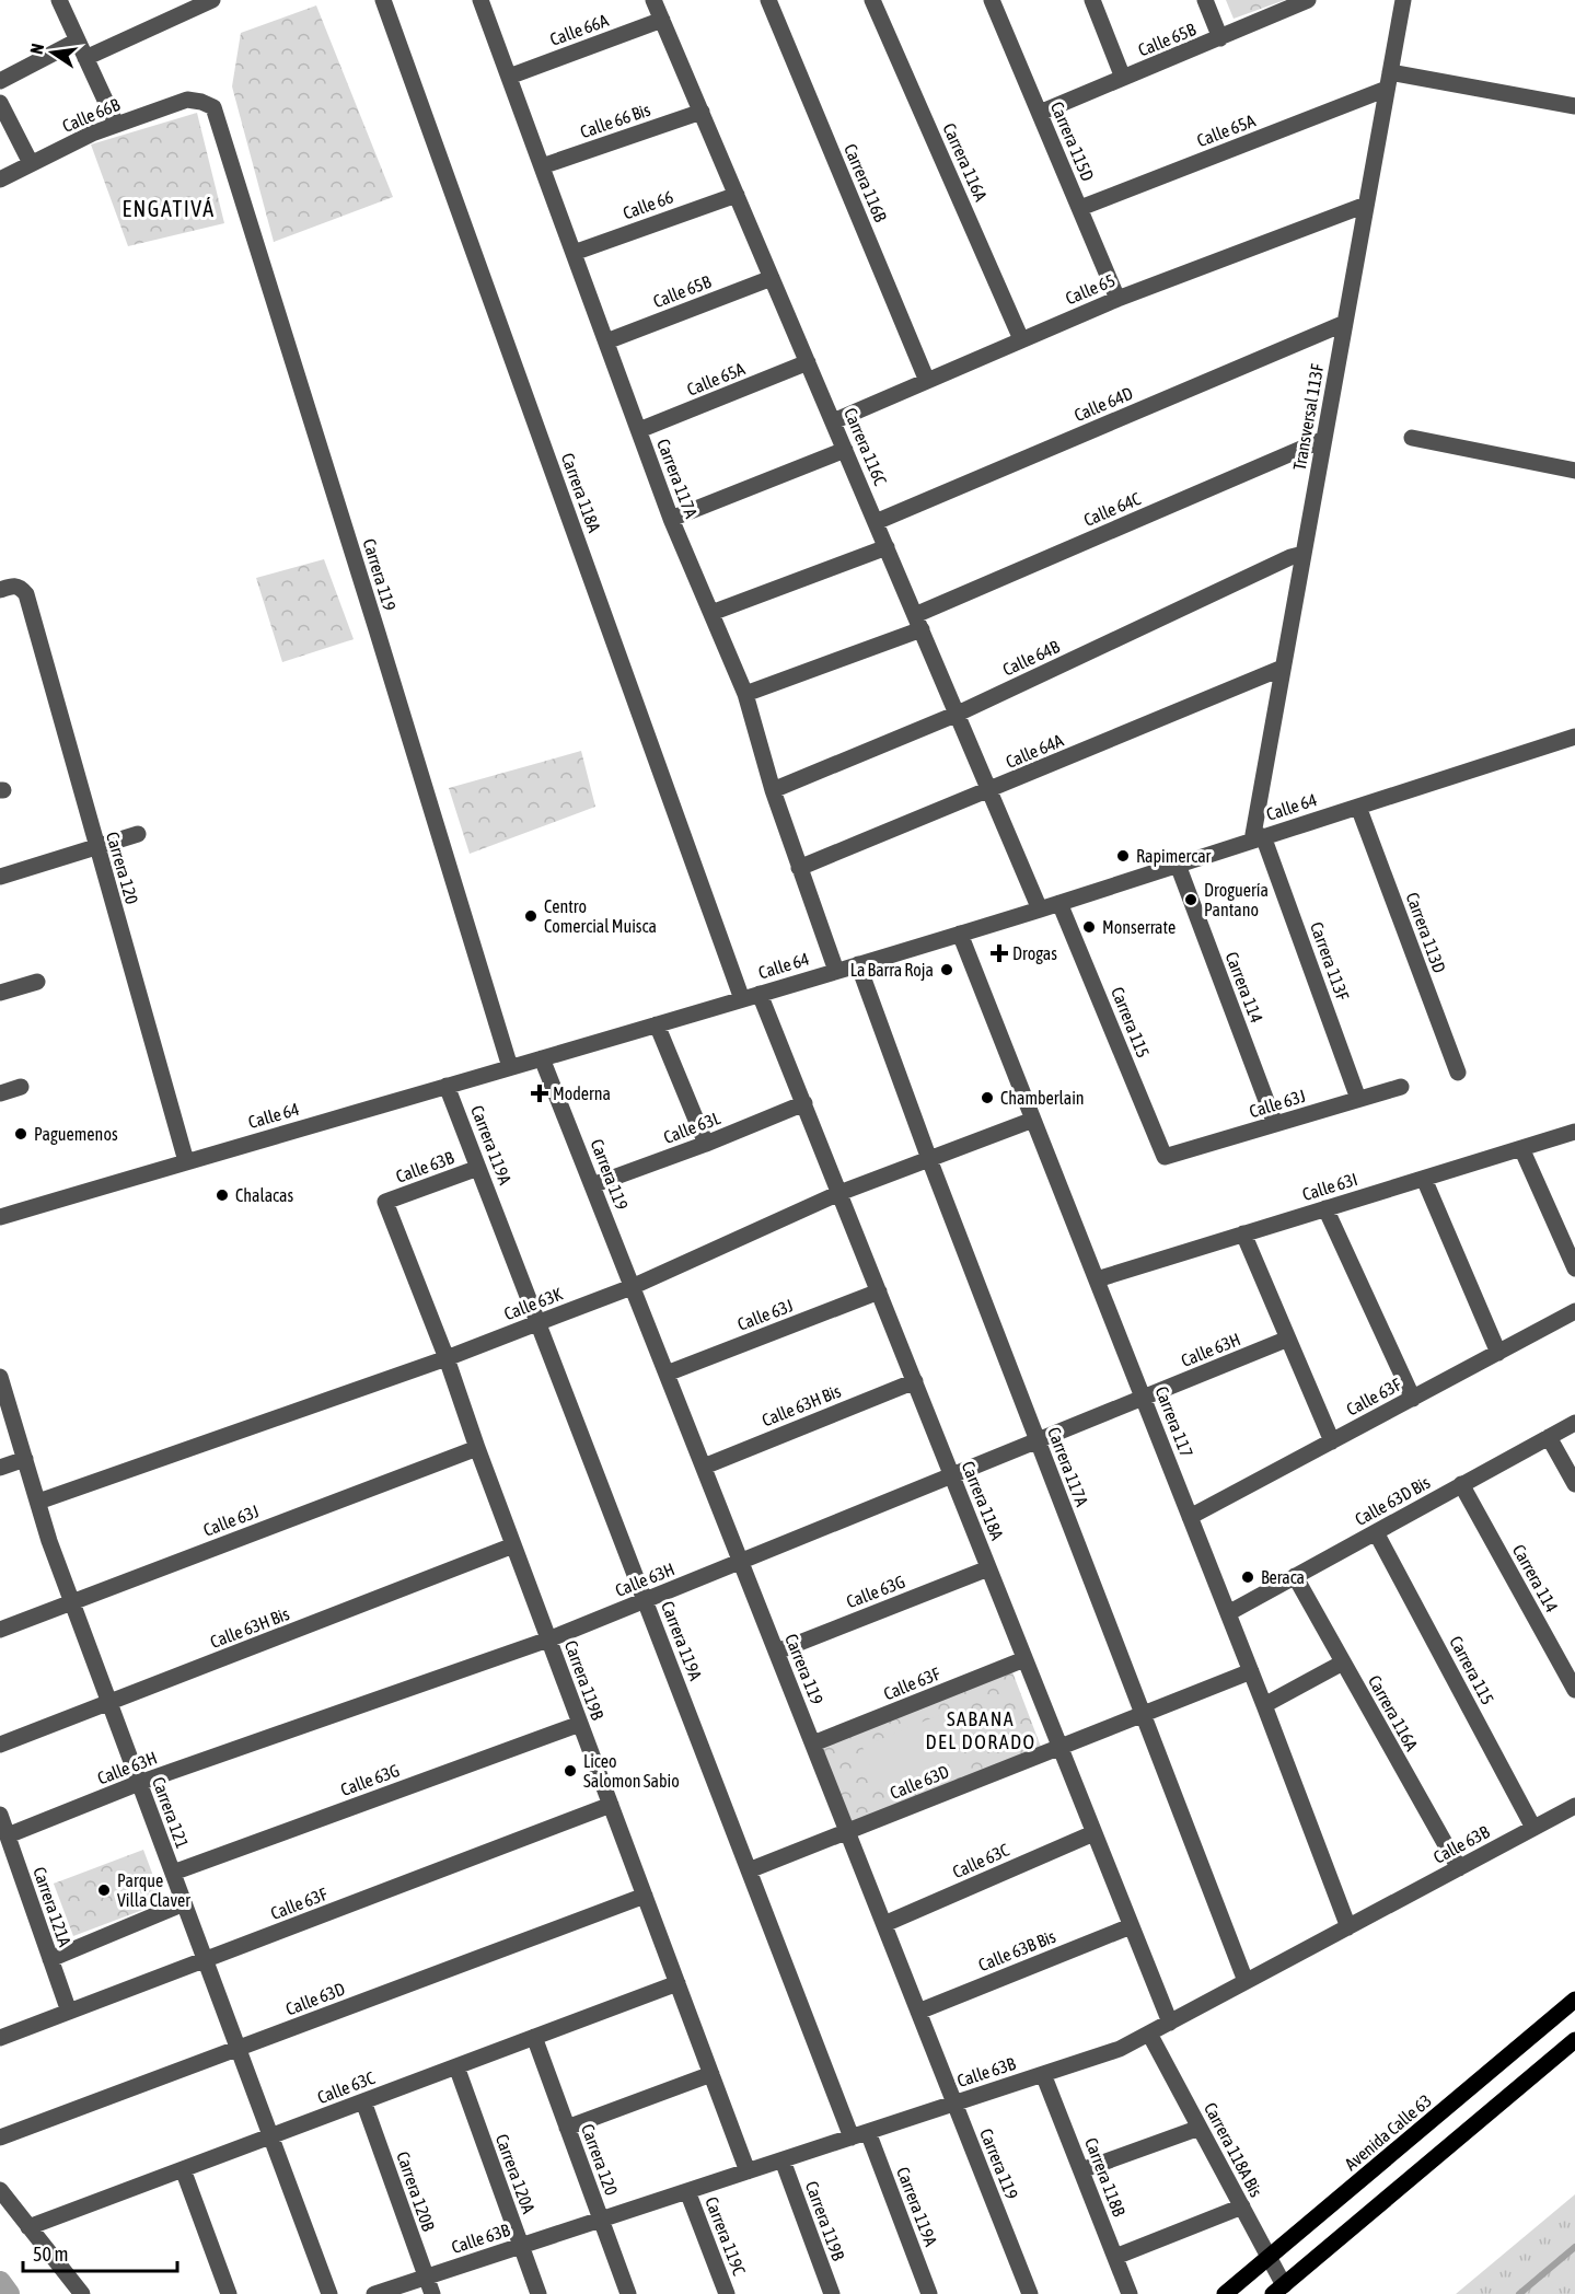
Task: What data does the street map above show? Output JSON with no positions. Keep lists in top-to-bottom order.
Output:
{
  "streets": {
    "main road": ["Avenida Calle 63"],
    "street": [
      "Calle 66A",
      "Calle 65B",
      "Calle 66B",
      "Calle 66 Bis",
      "Calle 65A",
      "Carrera 115D",
      "Carrera 116A",
      "Carrera 116B",
      "Calle 66",
      "Calle 65",
      "Calle 64D",
      "Transversal 113F",
      "Carrera 116C",
      "Carrera 117A",
      "Carrera 118A",
      "Calle 64C",
      "Carrera 119",
      "Calle 64B",
      "Calle 64A",
      "Calle 64",
      "Carrera 120",
      "Carrera 113D",
      "Carrera 113F",
      "Carrera 114",
      "Carrera 115",
      "Calle 63J",
      "Calle 63L",
      "Carrera 119A",
      "Calle 63B",
      "Calle 63I",
      "Calle 63K",
      "Calle 63H",
      "Calle 63F",
      "Calle 63H Bis",
      "Carrera 117",
      "Calle 63D Bis",
      "Calle 63G",
      "Carrera 119B",
      "Calle 63D",
      "Carrera 121",
      "Calle 63C",
      "Carrera 121A",
      "Calle 63B Bis",
      "Carrera 118A Bis",
      "Carrera 120A",
      "Carrera 118B",
      "Carrera 120B",
      "Carrera 119C"
    ]
  },
  "crossings": [
    ["Calle 66A", "Carrera 116C"],
    ["Calle 66A", "Carrera 117A"],
    ["Calle 65B", "Carrera 115D"],
    ["Calle 65B", "Carrera 116C"],
    ["Calle 65B", "Carrera 117A"],
    ["Calle 66B", "Carrera 119"],
    ["Calle 66 Bis", "Carrera 116C"],
    ["Calle 66 Bis", "Carrera 117A"],
    ["Calle 65A", "Carrera 115D"],
    ["Calle 65A", "Transversal 113F"],
    ["Calle 65A", "Carrera 116C"],
    ["Calle 65A", "Carrera 117A"],
    ["Carrera 115D", "Calle 65"],
    ["Carrera 116A", "Calle 65"],
    ["Carrera 116A", "Calle 63B"],
    ["Carrera 116A", "Calle 63D Bis"],
    ["Carrera 116B", "Calle 65"],
    ["Calle 66", "Carrera 116C"],
    ["Calle 66", "Carrera 117A"],
    ["Calle 65", "Transversal 113F"],
    ["Calle 65", "Carrera 116C"],
    ["Calle 64D", "Transversal 113F"],
    ["Calle 64D", "Carrera 116C"],
    ["Transversal 113F", "Calle 64C"],
    ["Transversal 113F", "Calle 64B"],
    ["Transversal 113F", "Calle 64A"],
    ["Transversal 113F", "Calle 64"],
    ["Transversal 113F", "Carrera 113F"],
    ["Carrera 116C", "Calle 64C"],
    ["Carrera 116C", "Calle 64B"],
    ["Carrera 116C", "Calle 64A"],
    ["Carrera 116C", "Calle 64"],
    ["Carrera 117A", "Calle 64C"],
    ["Carrera 117A", "Calle 64B"],
    ["Carrera 117A", "Calle 64A"],
    ["Carrera 117A", "Calle 64"],
    ["Carrera 117A", "Calle 63B"],
    ["Carrera 117A", "Calle 63K"],
    ["Carrera 117A", "Calle 63H"],
    ["Carrera 117A", "Calle 63D"],
    ["Carrera 118A", "Calle 64"],
    ["Carrera 118A", "Calle 63J"],
    ["Carrera 118A", "Calle 63L"],
    ["Carrera 118A", "Calle 63B"],
    ["Carrera 118A", "Calle 63K"],
    ["Carrera 118A", "Calle 63H"],
    ["Carrera 118A", "Calle 63F"],
    ["Carrera 118A", "Calle 63H Bis"],
    ["Carrera 118A", "Calle 63G"],
    ["Carrera 118A", "Calle 63D"],
    ["Carrera 118A", "Calle 63C"],
    ["Carrera 118A", "Calle 63B Bis"],
    ["Carrera 119", "Calle 64"],
    ["Carrera 119", "Calle 63J"],
    ["Carrera 119", "Calle 63L"],
    ["Carrera 119", "Calle 63B"],
    ["Carrera 119", "Calle 63K"],
    ["Carrera 119", "Calle 63H"],
    ["Carrera 119", "Calle 63F"],
    ["Carrera 119", "Calle 63H Bis"],
    ["Carrera 119", "Calle 63G"],
    ["Carrera 119", "Calle 63D"],
    ["Carrera 119", "Calle 63C"],
    ["Carrera 119", "Calle 63B Bis"],
    ["Calle 64", "Carrera 120"],
    ["Calle 64", "Carrera 113D"],
    ["Calle 64", "Carrera 113F"],
    ["Calle 64", "Carrera 114"],
    ["Calle 64", "Carrera 115"],
    ["Calle 64", "Carrera 119A"],
    ["Calle 64", "Carrera 117"],
    ["Carrera 120", "Calle 63B"],
    ["Carrera 120", "Calle 63C"],
    ["Carrera 113F", "Calle 63J"],
    ["Carrera 114", "Calle 63J"],
    ["Carrera 114", "Calle 63D Bis"],
    ["Carrera 115", "Calle 63J"],
    ["Carrera 115", "Calle 63B"],
    ["Carrera 115", "Calle 63D Bis"],
    ["Calle 63J", "Carrera 119B"],
    ["Calle 63J", "Carrera 121"],
    ["Carrera 119A", "Calle 63B"],
    ["Carrera 119A", "Calle 63K"],
    ["Carrera 119A", "Calle 63H"],
    ["Carrera 119A", "Calle 63D"],
    ["Calle 63B", "Carrera 117"],
    ["Calle 63B", "Carrera 119B"],
    ["Calle 63B", "Carrera 118A Bis"],
    ["Calle 63B", "Carrera 120A"],
    ["Calle 63B", "Carrera 118B"],
    ["Calle 63B", "Carrera 120B"],
    ["Calle 63B", "Carrera 119C"],
    ["Calle 63I", "Carrera 117"],
    ["Calle 63K", "Carrera 117"],
    ["Calle 63K", "Carrera 119B"],
    ["Calle 63K", "Carrera 121"],
    ["Calle 63H", "Carrera 117"],
    ["Calle 63H", "Carrera 119B"],
    ["Calle 63H", "Carrera 121"],
    ["Calle 63H", "Carrera 121A"],
    ["Calle 63F", "Carrera 117"],
    ["Calle 63F", "Carrera 119B"],
    ["Calle 63F", "Carrera 121"],
    ["Calle 63F", "Carrera 121A"],
    ["Calle 63H Bis", "Carrera 119B"],
    ["Calle 63H Bis", "Carrera 121"],
    ["Carrera 117", "Calle 63D Bis"],
    ["Carrera 117", "Calle 63D"],
    ["Calle 63G", "Carrera 119B"],
    ["Calle 63G", "Carrera 121"],
    ["Carrera 119B", "Calle 63D"],
    ["Carrera 119B", "Calle 63C"],
    ["Calle 63D", "Carrera 121"],
    ["Carrera 121", "Calle 63C"],
    ["Calle 63C", "Carrera 120A"],
    ["Calle 63C", "Carrera 120B"],
    ["Avenida Calle 63", "Carrera 118A Bis"]
  ],
  "districts": ["ENGATIVÁ", "SABANA DEL DORADO"],
  "places": {
    "other": [
      "Rapimercar",
      "Droguería Pantano",
      "Centro Comercial Muisca",
      "Monserrate",
      "La Barra Roja",
      "Chamberlain",
      "Paguemenos",
      "Chalacas",
      "Beraca",
      "Liceo Salomon Sabio",
      "Parque Villa Claver"
    ],
    "health": ["Drogas", "Moderna"]
  },
  "scale_bar": "50 m",
  "north": "left"
}
